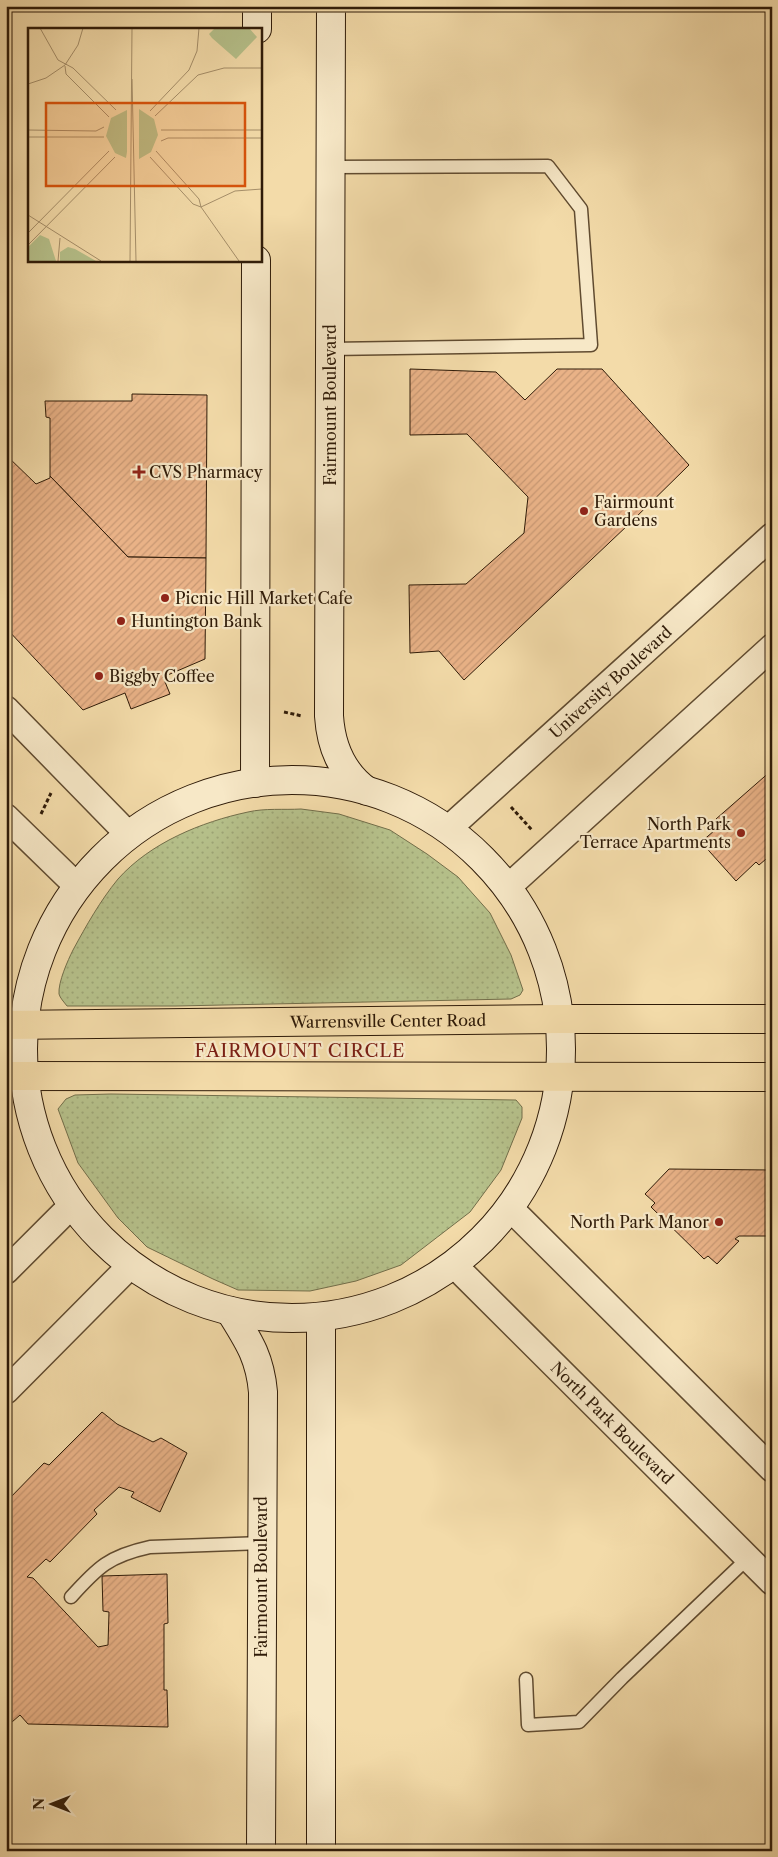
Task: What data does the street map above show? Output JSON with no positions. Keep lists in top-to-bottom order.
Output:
{
  "streets": {
    "main road": ["Fairmount Boulevard", "Warrensville Center Road"],
    "street": ["University Boulevard", "North Park Boulevard"]
  },
  "districts": ["FAIRMOUNT CIRCLE"],
  "places": {
    "health": ["CVS Pharmacy"],
    "other": [
      "Fairmount Gardens",
      "Picnic Hill Market Cafe",
      "Huntington Bank",
      "Biggby Coffee",
      "North Park Terrace Apartments",
      "North Park Manor"
    ]
  },
  "north": "left"
}
